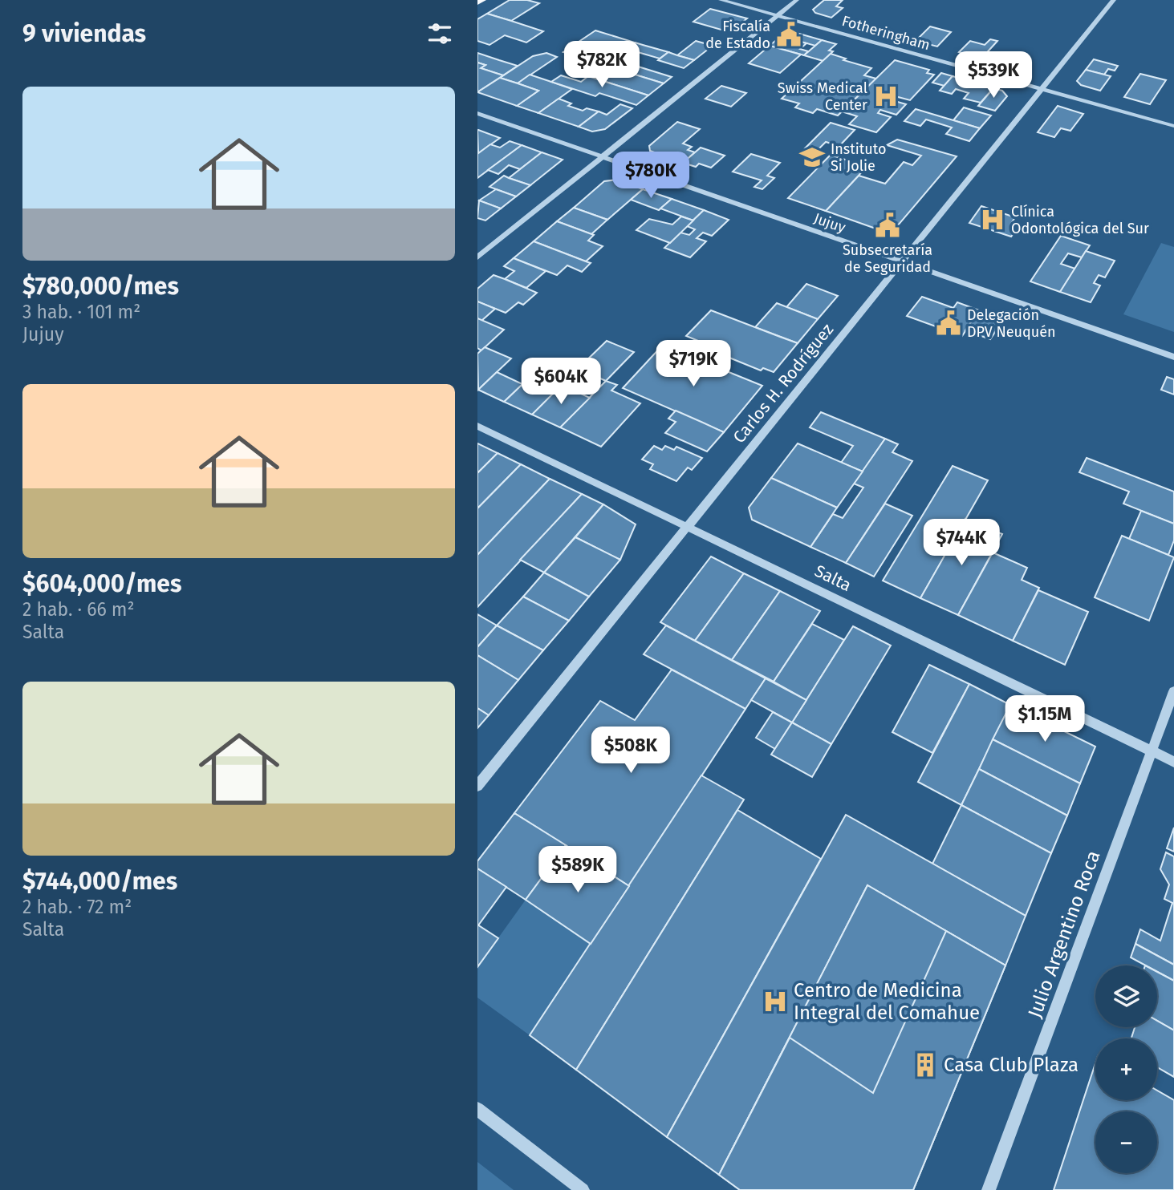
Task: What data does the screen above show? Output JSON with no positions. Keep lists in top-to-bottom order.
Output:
{
  "streets": {
    "street": [
      "Fotheringham",
      "Jujuy",
      "Carlos H. Rodríguez",
      "Salta",
      "Julio Argentino Roca"
    ]
  },
  "crossings": [
    ["Fotheringham", "Carlos H. Rodríguez"],
    ["Jujuy", "Carlos H. Rodríguez"],
    ["Carlos H. Rodríguez", "Salta"],
    ["Salta", "Julio Argentino Roca"]
  ],
  "places": {
    "public building": ["Fiscalía de Estado", "Subsecretaría de Seguridad", "Delegación DPV Neuquén"],
    "hospital": ["Swiss Medical Center", "Clínica Odontológica del Sur", "Centro de Medicina Integral del Comahue"],
    "school or university": ["Instituto Si Jolie"],
    "building": ["Casa Club Plaza"]
  },
  "page": {
    "heading": "9 viviendas",
    "price": [
      "$782K",
      "$539K",
      "$780K",
      "$719K",
      "$604K",
      "$744K",
      "$1.15M",
      "$508K",
      "$589K"
    ],
    "list": [
      {
        "name": "$780,000/mes",
        "note": "3 hab. · 101 m² · Jujuy"
      },
      {
        "name": "$604,000/mes",
        "note": "2 hab. · 66 m² · Salta"
      },
      {
        "name": "$744,000/mes",
        "note": "2 hab. · 72 m² · Salta"
      }
    ],
    "map_buttons": ["+", "−"]
  }
}
